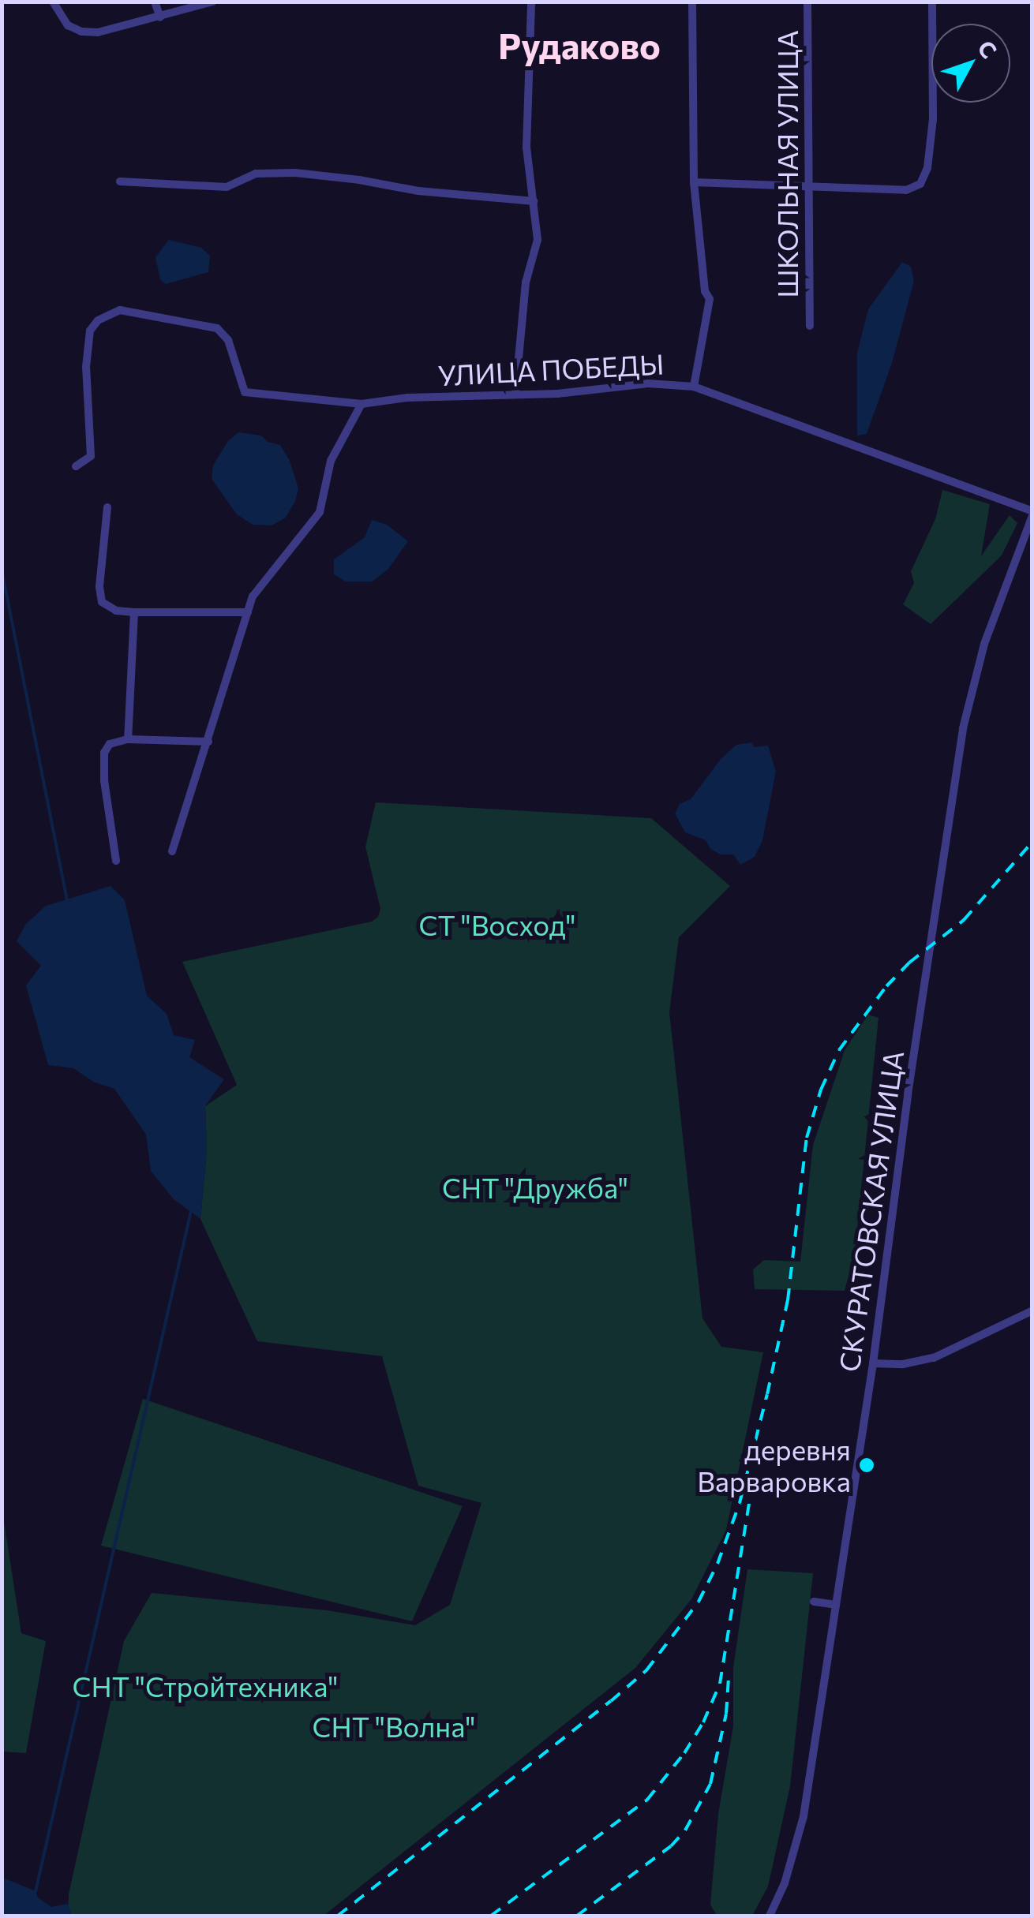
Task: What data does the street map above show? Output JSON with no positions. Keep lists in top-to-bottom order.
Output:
{
  "streets": {
    "street": ["ШКОЛЬНАЯ УЛИЦА", "УЛИЦА ПОБЕДЫ", "СКУРАТОВСКАЯ УЛИЦА"]
  },
  "crossings": [
    ["УЛИЦА ПОБЕДЫ", "СКУРАТОВСКАЯ УЛИЦА"]
  ],
  "districts": ["Рудаково"],
  "parks": [
    "СТ \"Восход\"",
    "СНТ \"Дружба\"",
    "СНТ \"Стройтехника\"",
    "СНТ \"Волна\""
  ],
  "places": ["деревня Варваровка"],
  "north": "top right"
}
